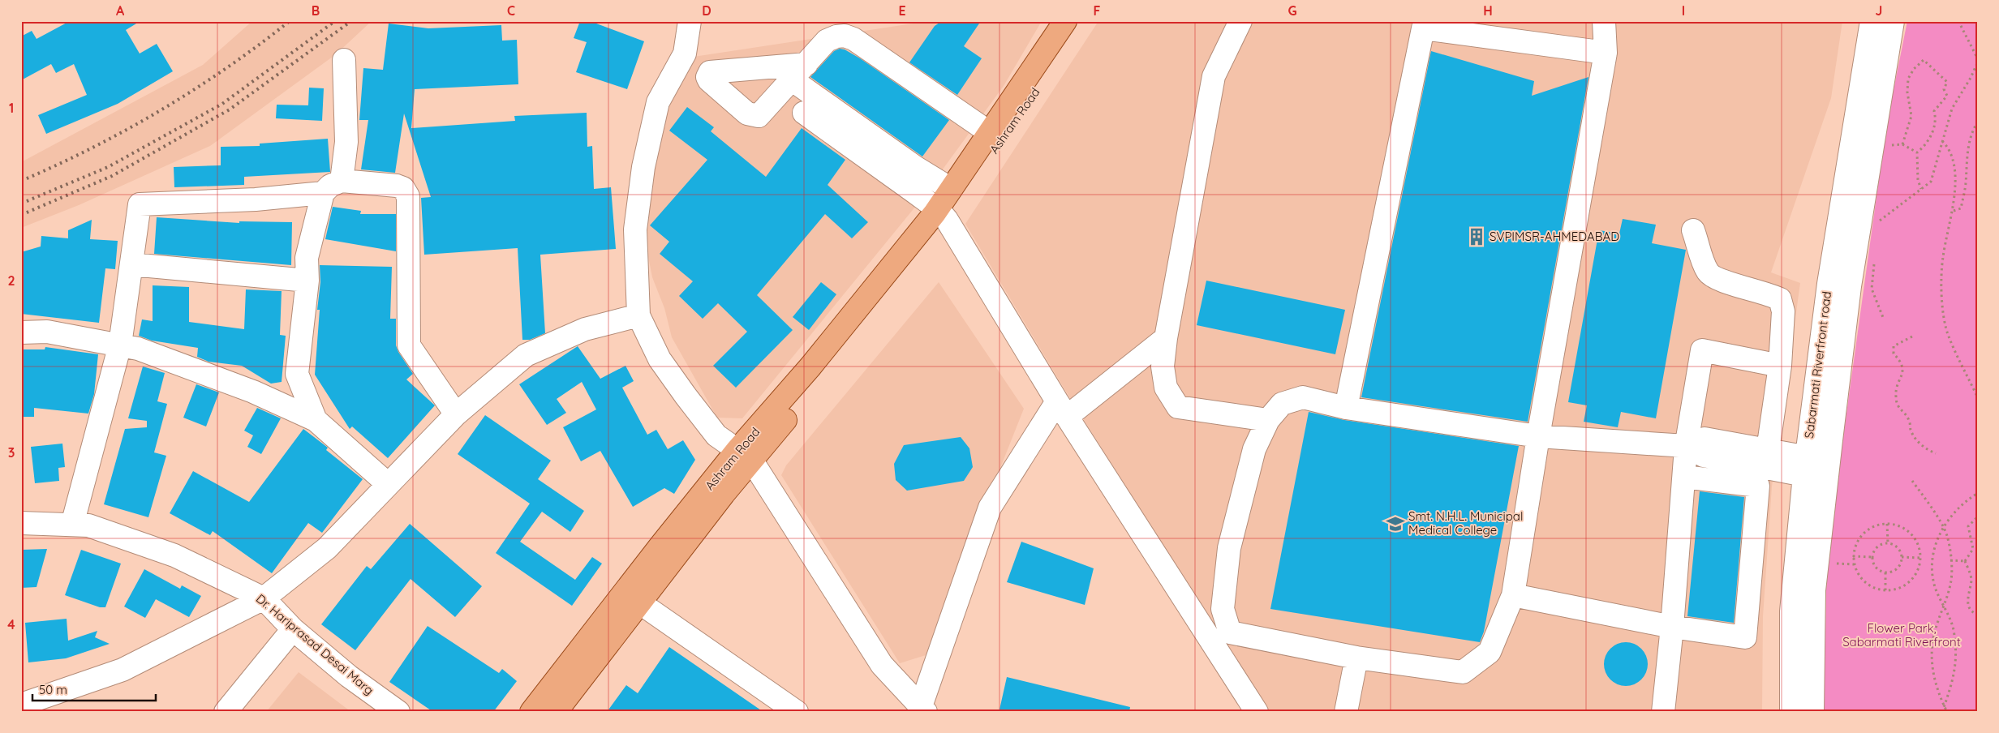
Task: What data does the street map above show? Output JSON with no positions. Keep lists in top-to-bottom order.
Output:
{
  "streets": {
    "main road": ["Ashram Road"],
    "street": ["Sabarmati Riverfront road", "Dr. Hariprasad Desai Marg"]
  },
  "parks": ["Flower Park, Sabarmati Riverfront"],
  "places": {
    "building": ["SVPIMSR-AHMEDABAD"],
    "school or university": ["Smt. N.H.L. Municipal Medical College"]
  },
  "scale_bar": "50 m",
  "grid": {
    "columns": [
      "A",
      "B",
      "C",
      "D",
      "E",
      "F",
      "G",
      "H",
      "I",
      "J"
    ],
    "rows": [
      "1",
      "2",
      "3",
      "4"
    ]
  }
}
